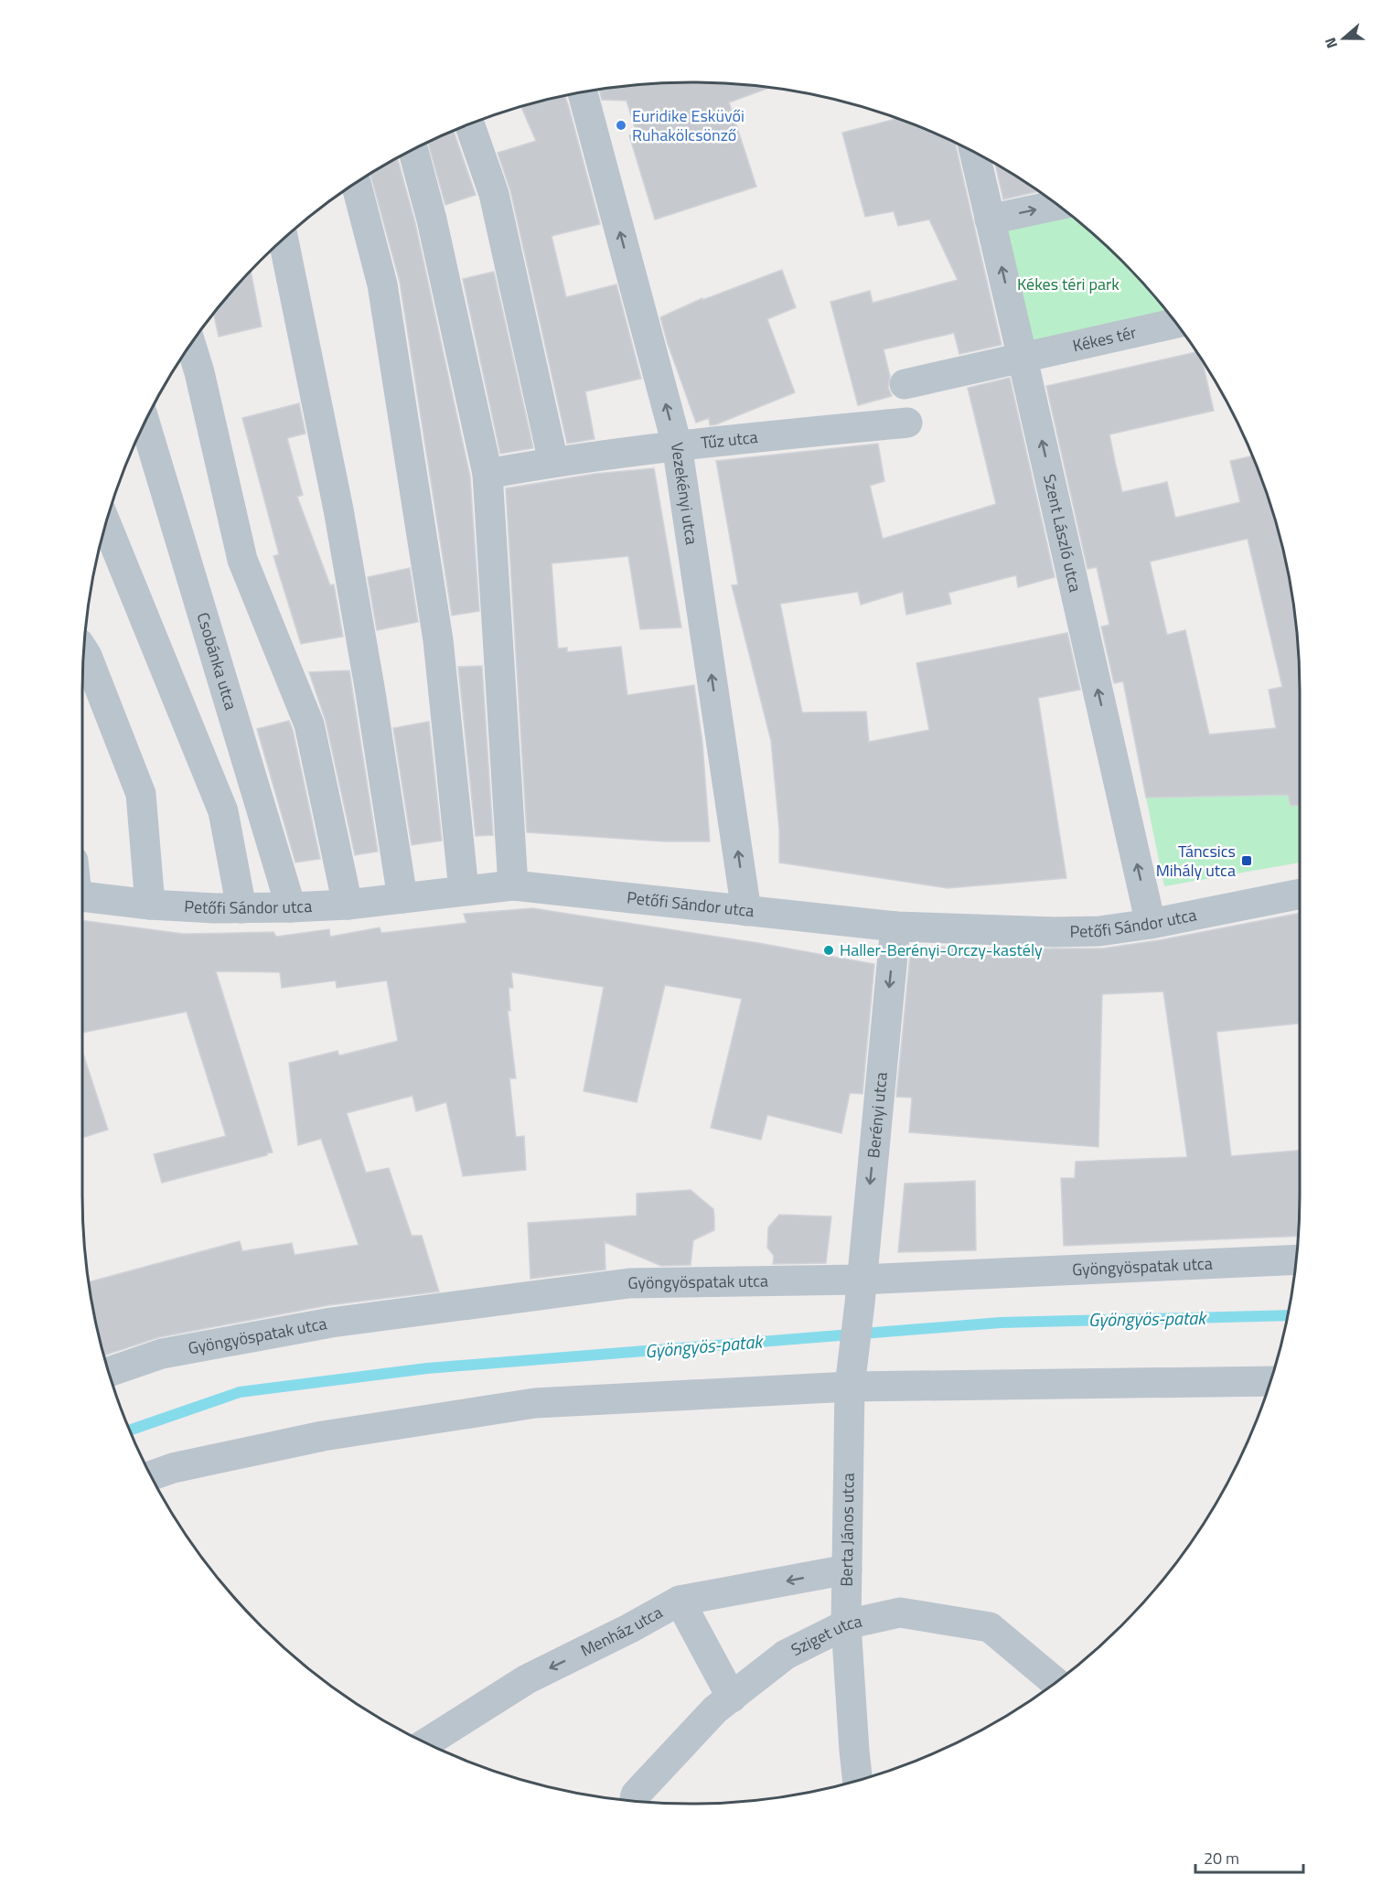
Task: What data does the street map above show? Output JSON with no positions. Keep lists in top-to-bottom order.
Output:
{
  "streets": {
    "street": [
      "Kékes tér",
      "Tűz utca",
      "Vezekényi utca",
      "Szent László utca",
      "Csobánka utca",
      "Petőfi Sándor utca",
      "Berényi utca",
      "Gyöngyöspatak utca",
      "Berta János utca",
      "Menház utca",
      "Sziget utca"
    ]
  },
  "crossings": [
    ["Kékes tér", "Szent László utca"],
    ["Tűz utca", "Vezekényi utca"],
    ["Vezekényi utca", "Petőfi Sándor utca"],
    ["Szent László utca", "Petőfi Sándor utca"],
    ["Csobánka utca", "Petőfi Sándor utca"],
    ["Petőfi Sándor utca", "Berényi utca"],
    ["Berényi utca", "Gyöngyöspatak utca"],
    ["Berényi utca", "Berta János utca"],
    ["Berta János utca", "Menház utca"],
    ["Berta János utca", "Sziget utca"]
  ],
  "one_way": ["Szent László utca", "Berényi utca"],
  "water": ["Gyöngyös-patak"],
  "parks": ["Kékes téri park"],
  "places": {
    "other": ["Euridike Esküvői Ruhakölcsönző", "Haller-Berényi-Orczy-kastély"],
    "transit": ["Táncsics Mihály utca"]
  },
  "scale_bar": "20 m",
  "north": "left"
}
